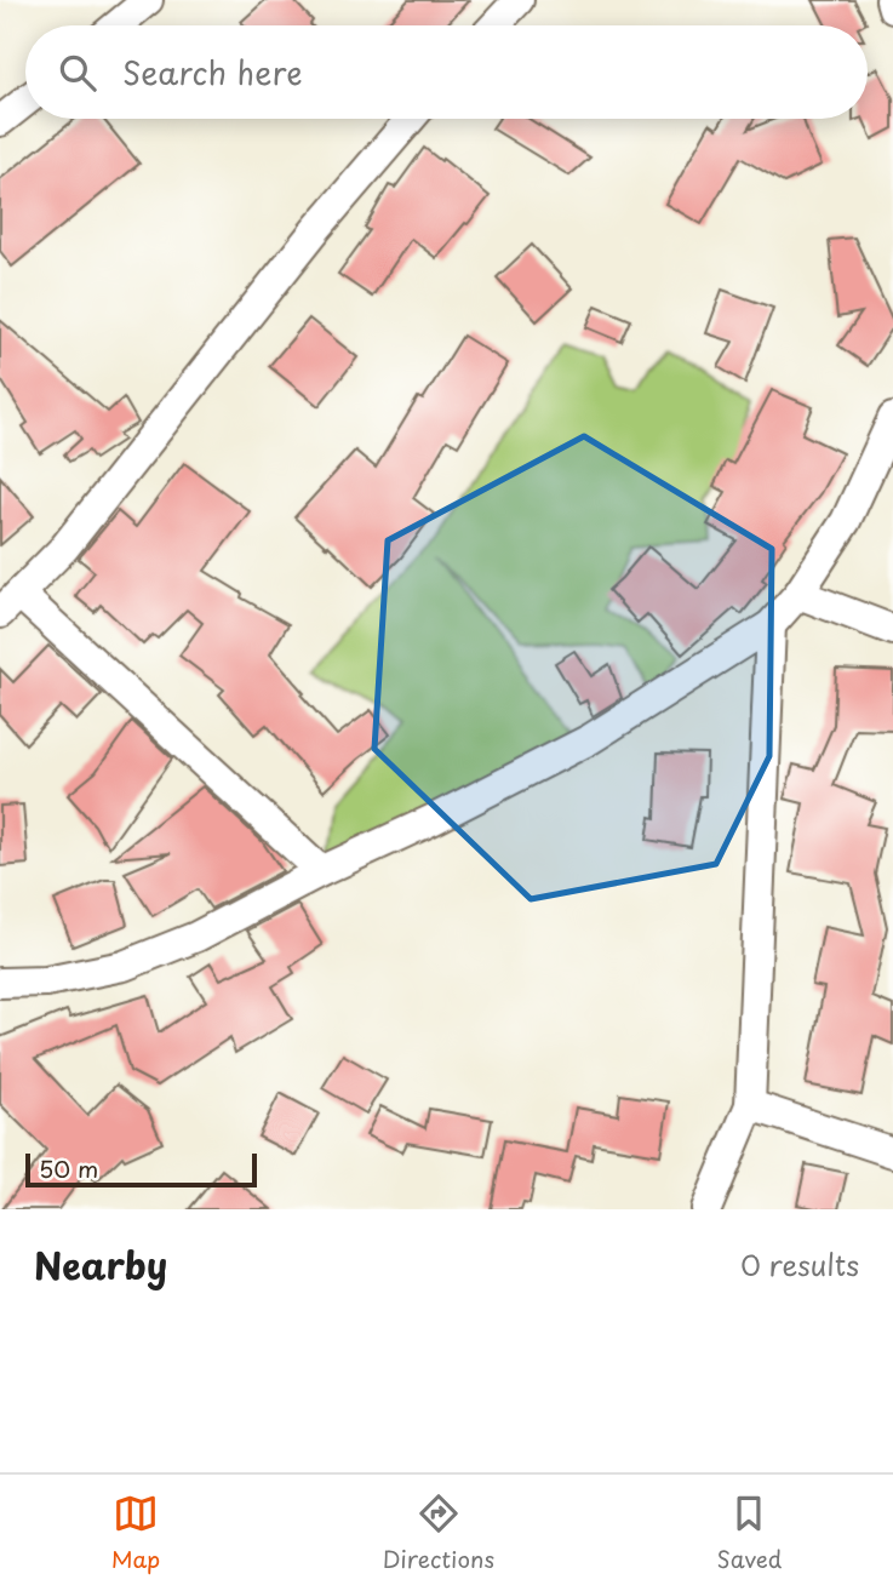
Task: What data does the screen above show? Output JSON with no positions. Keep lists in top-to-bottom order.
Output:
{
  "scale_bar": "50 m",
  "page": {
    "search": "Search here",
    "scale": "50 m",
    "heading": ["Nearby", "0 results"],
    "nav": ["Map", "Directions", "Saved"]
  }
}
